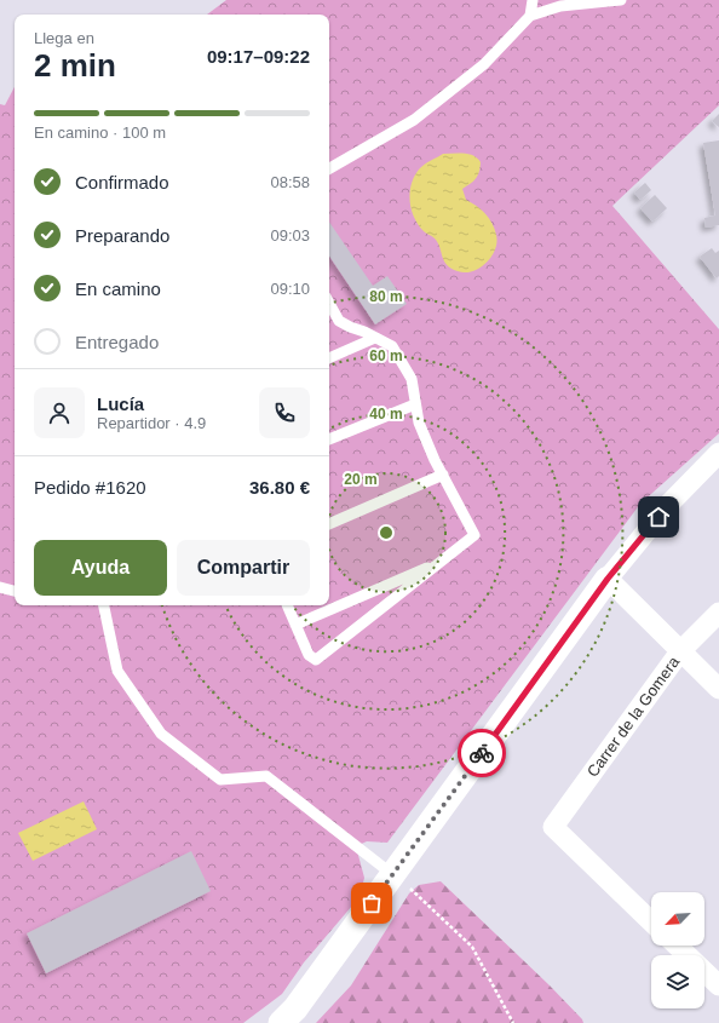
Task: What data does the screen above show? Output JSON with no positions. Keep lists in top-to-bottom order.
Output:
{
  "streets": {
    "street": ["Carrer de la Gomera"]
  },
  "north": "bottom left",
  "page": {
    "heading": ["2 min", "Llega en", "09:17–09:22"],
    "panel": [
      "Lucía",
      "Repartidor · 4.9",
      "Pedido #1620",
      "36.80 €"
    ],
    "bar": "En camino · 100 m",
    "list": [
      ["Confirmado", "08:58"],
      ["Preparando", "09:03"],
      ["En camino", "09:10"],
      "Entregado"
    ],
    "buttons": ["Ayuda", "Compartir"]
  },
  "rings": [
    "80 m",
    "60 m",
    "40 m",
    "20 m"
  ]
}
